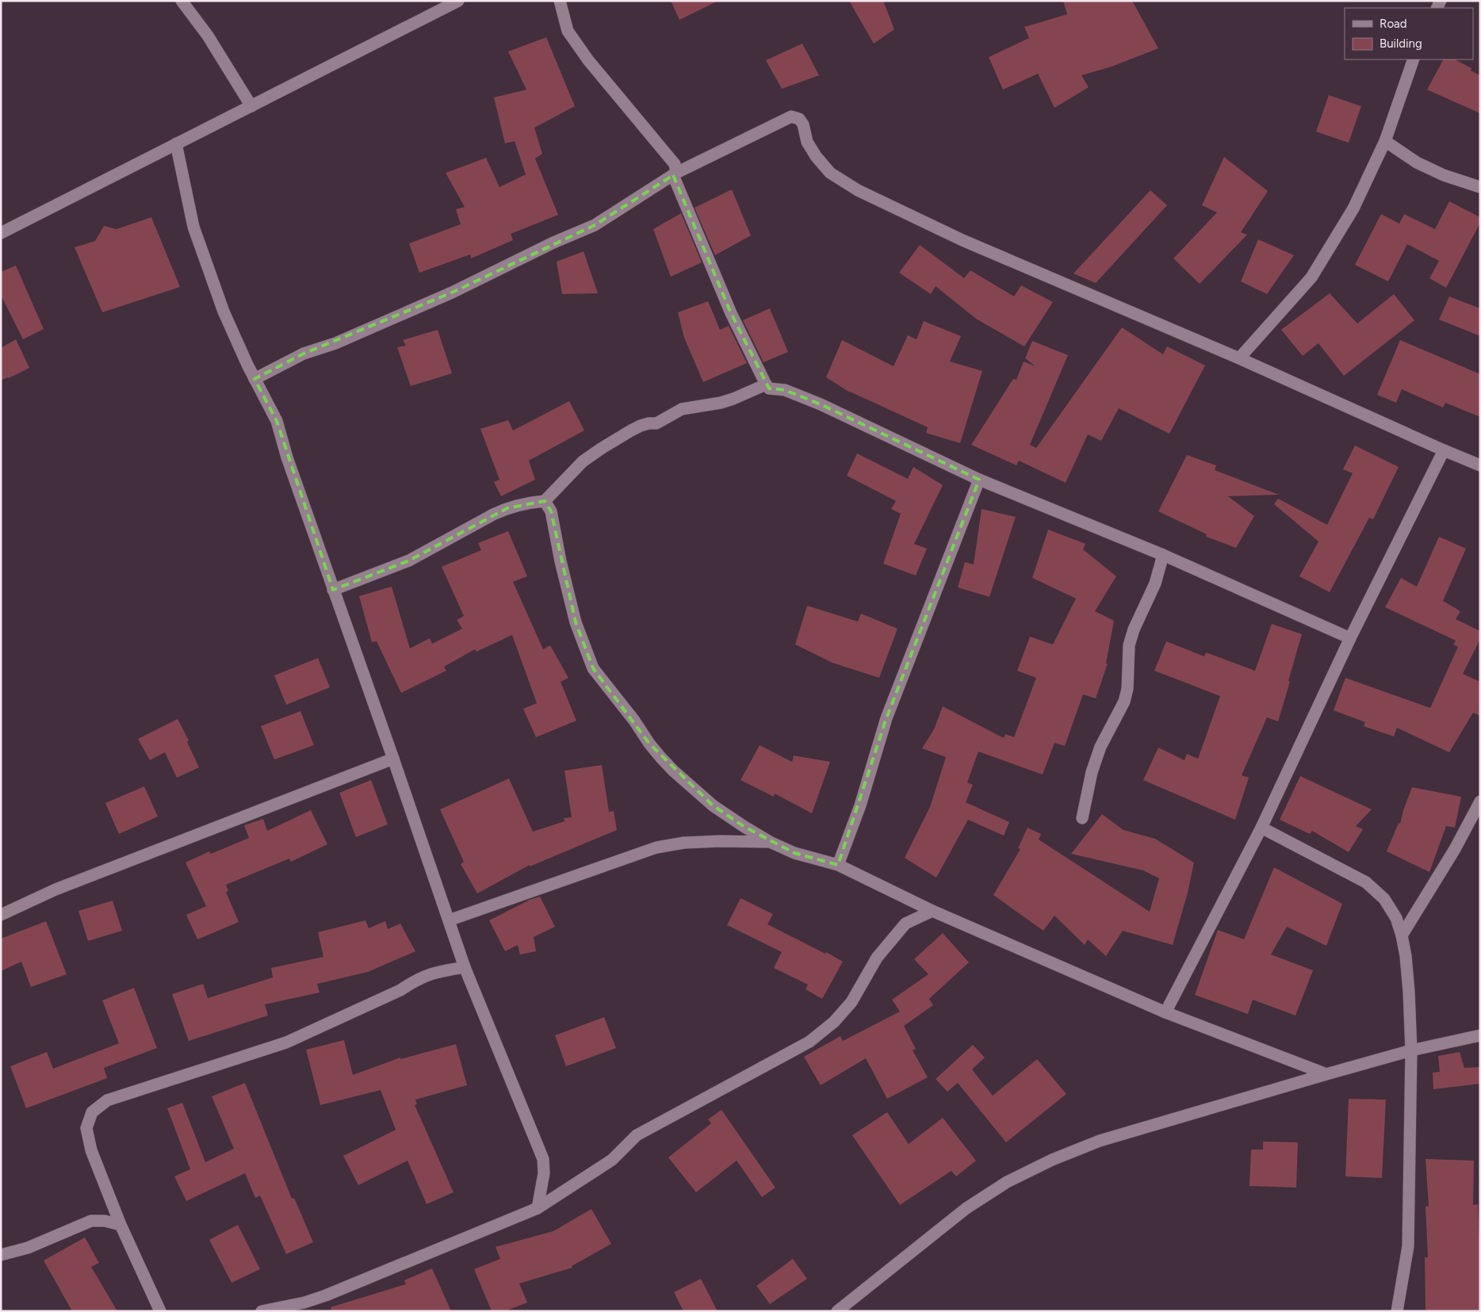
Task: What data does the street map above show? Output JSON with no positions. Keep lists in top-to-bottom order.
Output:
{
  "legend": ["Road", "Building"]
}
